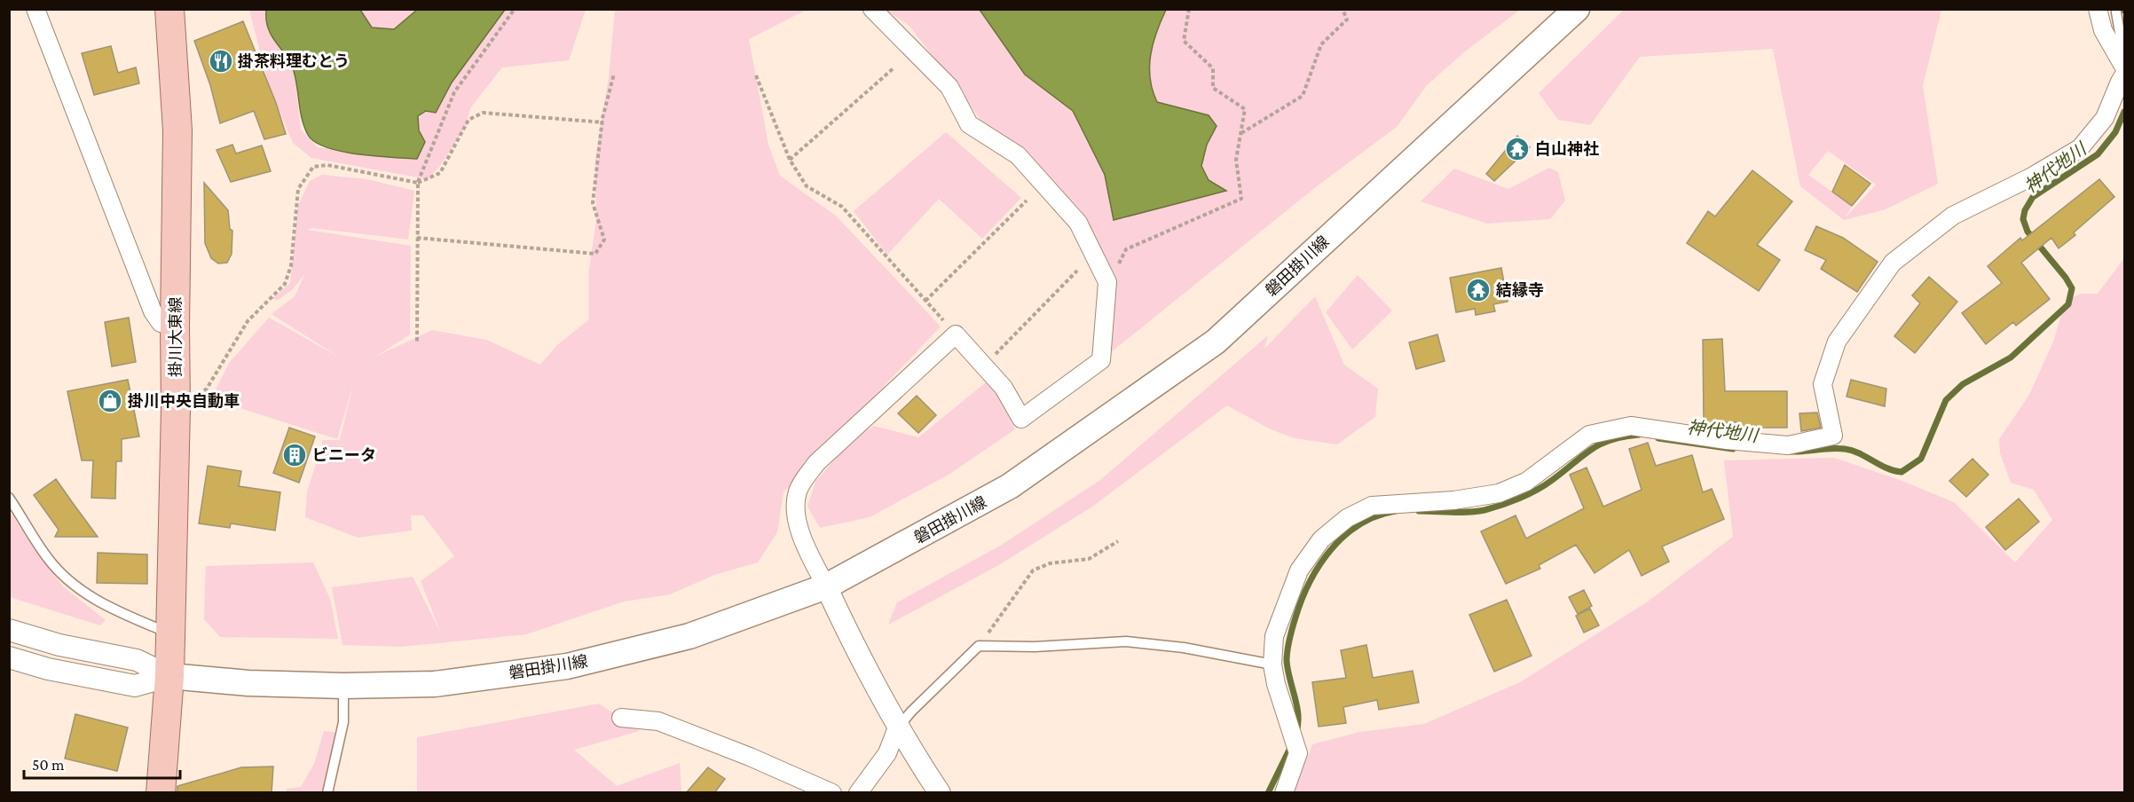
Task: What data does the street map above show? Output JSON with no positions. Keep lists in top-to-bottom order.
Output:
{
  "streets": {
    "main road": ["磐田掛川線", "掛川大東線"]
  },
  "crossings": [
    ["磐田掛川線", "掛川大東線"]
  ],
  "water": ["神代地川"],
  "places": {
    "restaurant": ["掛茶料理むとう"],
    "temple": ["白山神社", "結縁寺"],
    "shop": ["掛川中央自動車"],
    "building": ["ビニータ"]
  },
  "scale_bar": "50 m"
}
